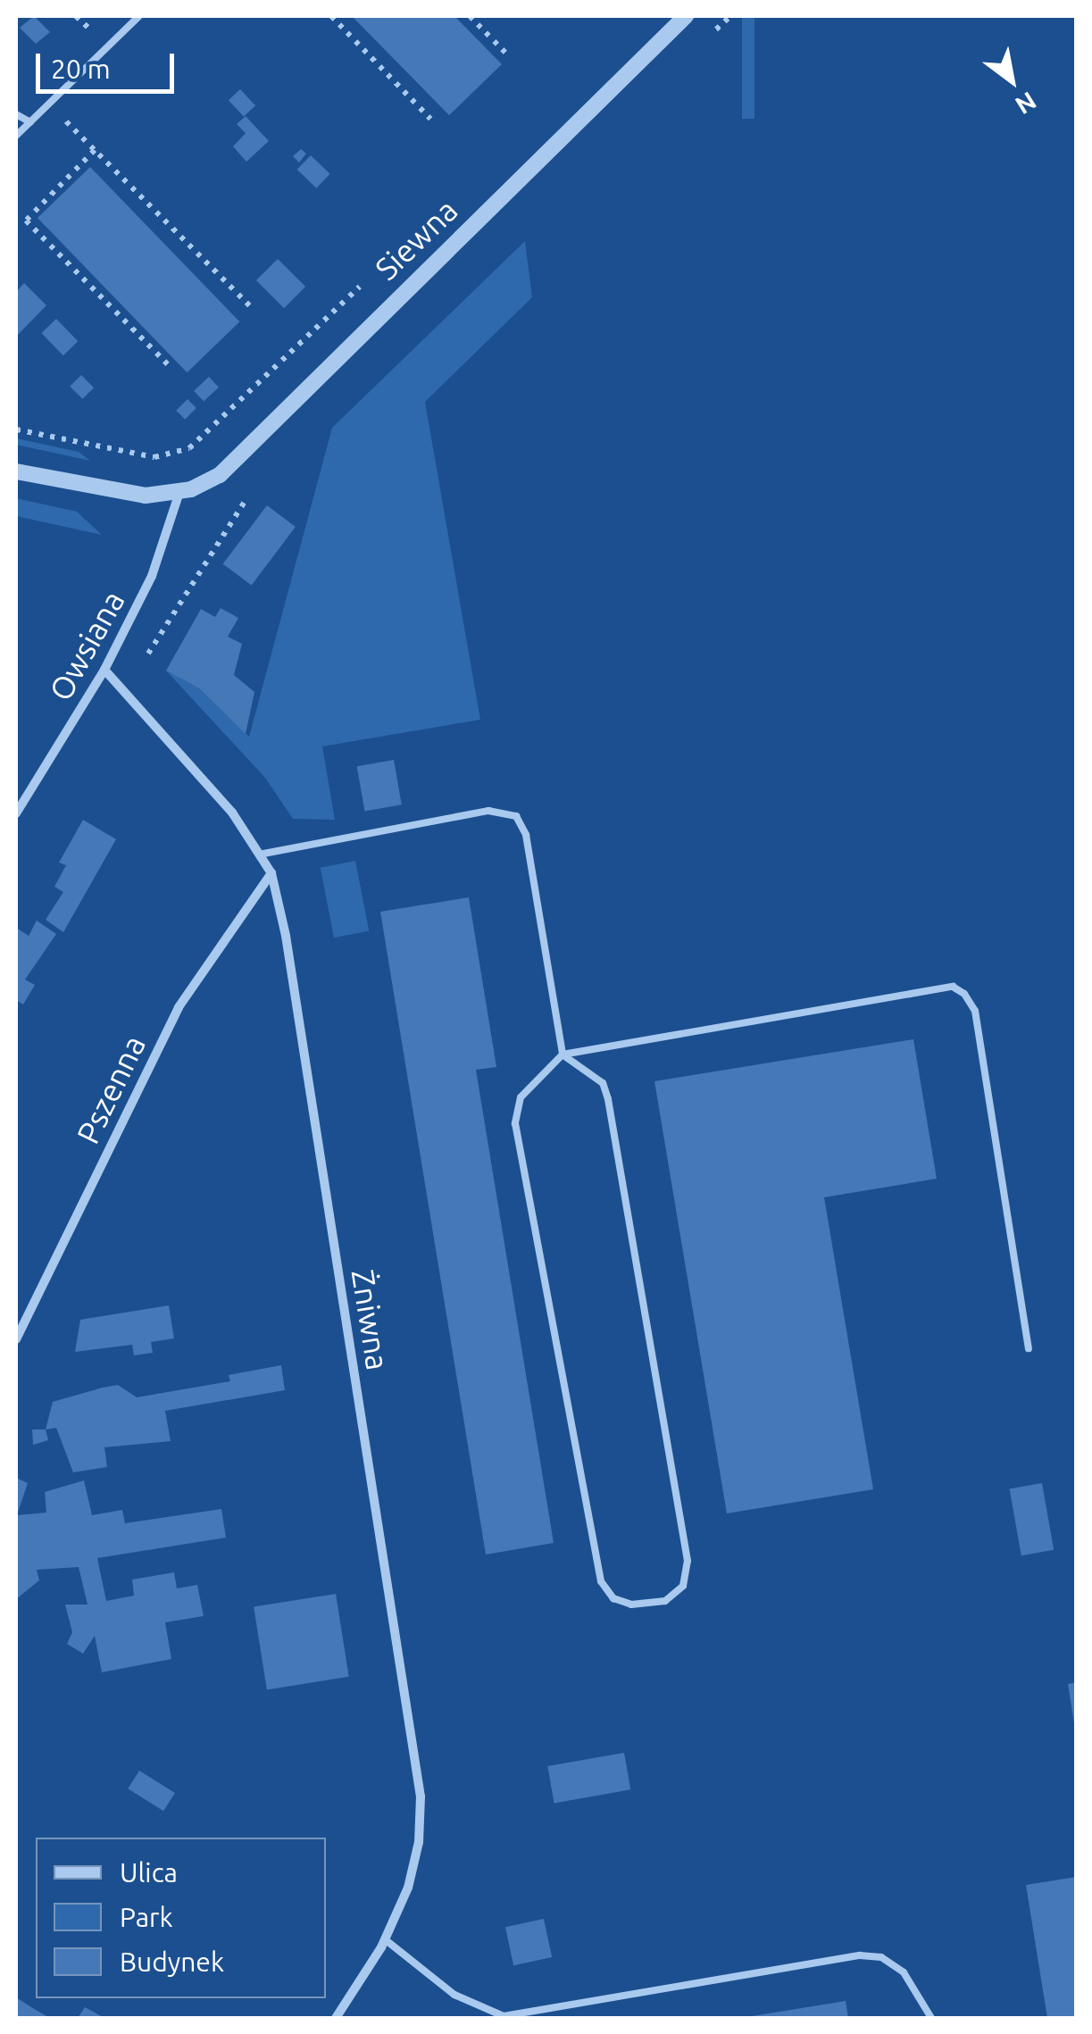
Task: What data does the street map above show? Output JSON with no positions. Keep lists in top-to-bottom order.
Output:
{
  "streets": {
    "street": [
      "Siewna",
      "Owsiana",
      "Pszenna",
      "Żniwna"
    ]
  },
  "crossings": [
    ["Siewna", "Owsiana"],
    ["Owsiana", "Żniwna"],
    ["Pszenna", "Żniwna"]
  ],
  "legend": ["Ulica", "Park", "Budynek"],
  "scale_bar": "20 m",
  "north": "bottom right"
}
